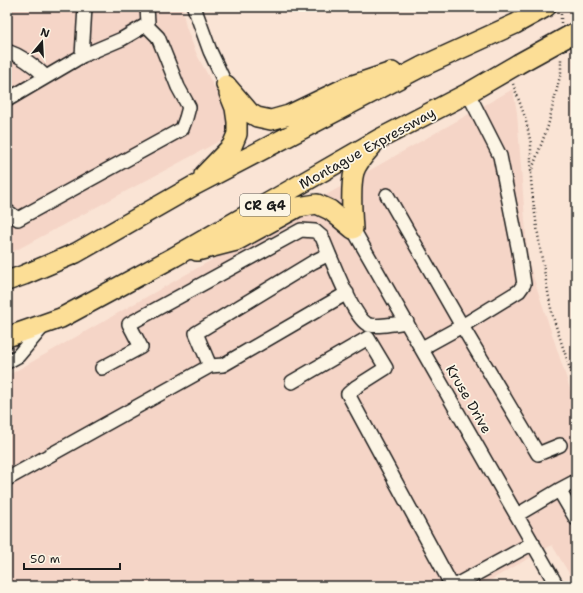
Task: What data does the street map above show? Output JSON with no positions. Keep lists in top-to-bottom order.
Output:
{
  "streets": {
    "highway": ["Montague Expressway", "CR G4"],
    "street": ["Kruse Drive"]
  },
  "scale_bar": "50 m",
  "north": "top"
}
